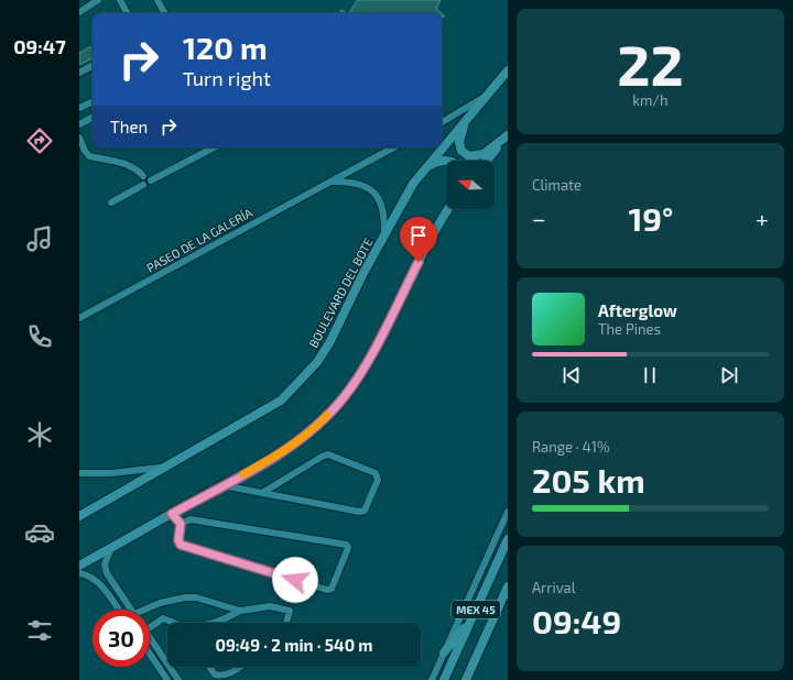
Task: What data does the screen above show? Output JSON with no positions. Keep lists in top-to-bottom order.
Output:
{
  "streets": {
    "main road": ["BOULEVARD DEL BOTE", "MEX 45"],
    "street": ["PASEO DE LA GALERÍA"]
  },
  "north": "left",
  "page": {
    "tabs": "09:47",
    "tile": [
      ["22", "km/h"],
      "Climate",
      ["Range · 41%", "205 km"],
      ["Arrival", "09:49"]
    ],
    "turn": ["120 m", "Turn right"],
    "then": "Then",
    "heat": ["−", "19°", "+"],
    "song": ["Afterglow", "The Pines"],
    "limit": "30",
    "trip": "09:49 · 2 min · 540 m"
  }
}
